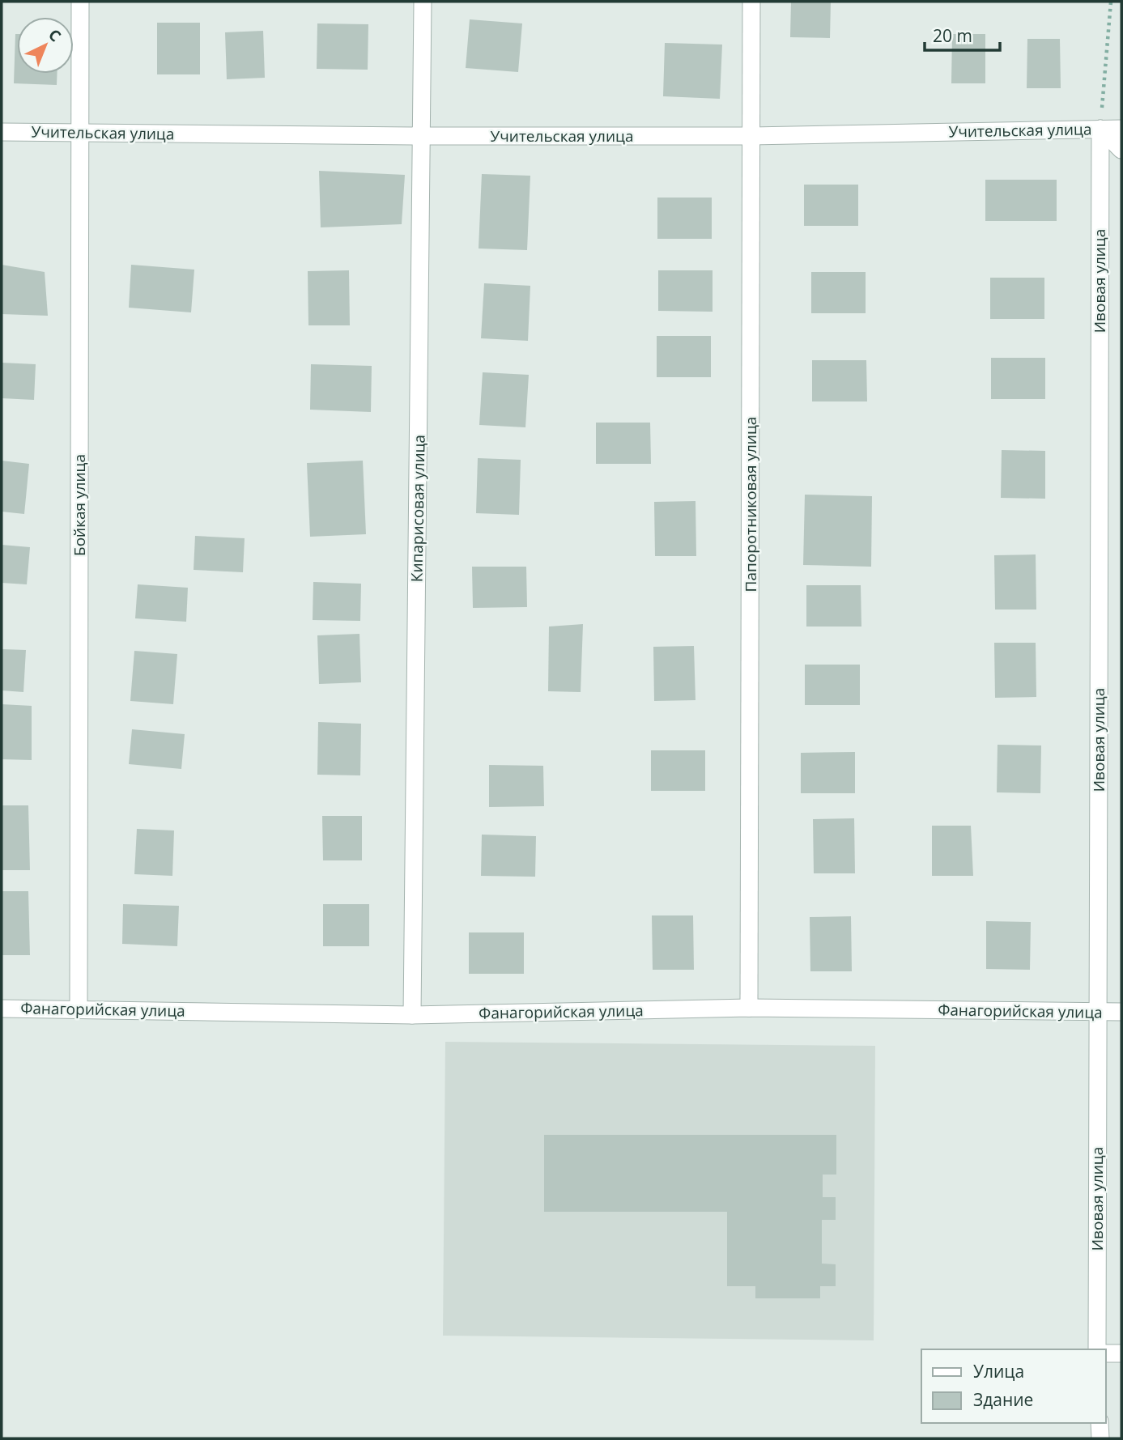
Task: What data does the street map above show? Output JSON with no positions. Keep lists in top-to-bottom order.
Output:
{
  "streets": {
    "street": [
      "Учительская улица",
      "Ивовая улица",
      "Папоротниковая улица",
      "Бойкая улица",
      "Кипарисовая улица",
      "Фанагорийская улица"
    ]
  },
  "crossings": [
    ["Учительская улица", "Ивовая улица"],
    ["Учительская улица", "Папоротниковая улица"],
    ["Учительская улица", "Бойкая улица"],
    ["Учительская улица", "Кипарисовая улица"],
    ["Ивовая улица", "Фанагорийская улица"],
    ["Папоротниковая улица", "Фанагорийская улица"],
    ["Бойкая улица", "Фанагорийская улица"],
    ["Кипарисовая улица", "Фанагорийская улица"]
  ],
  "legend": ["Улица", "Здание"],
  "scale_bar": "20 m",
  "north": "top right"
}
